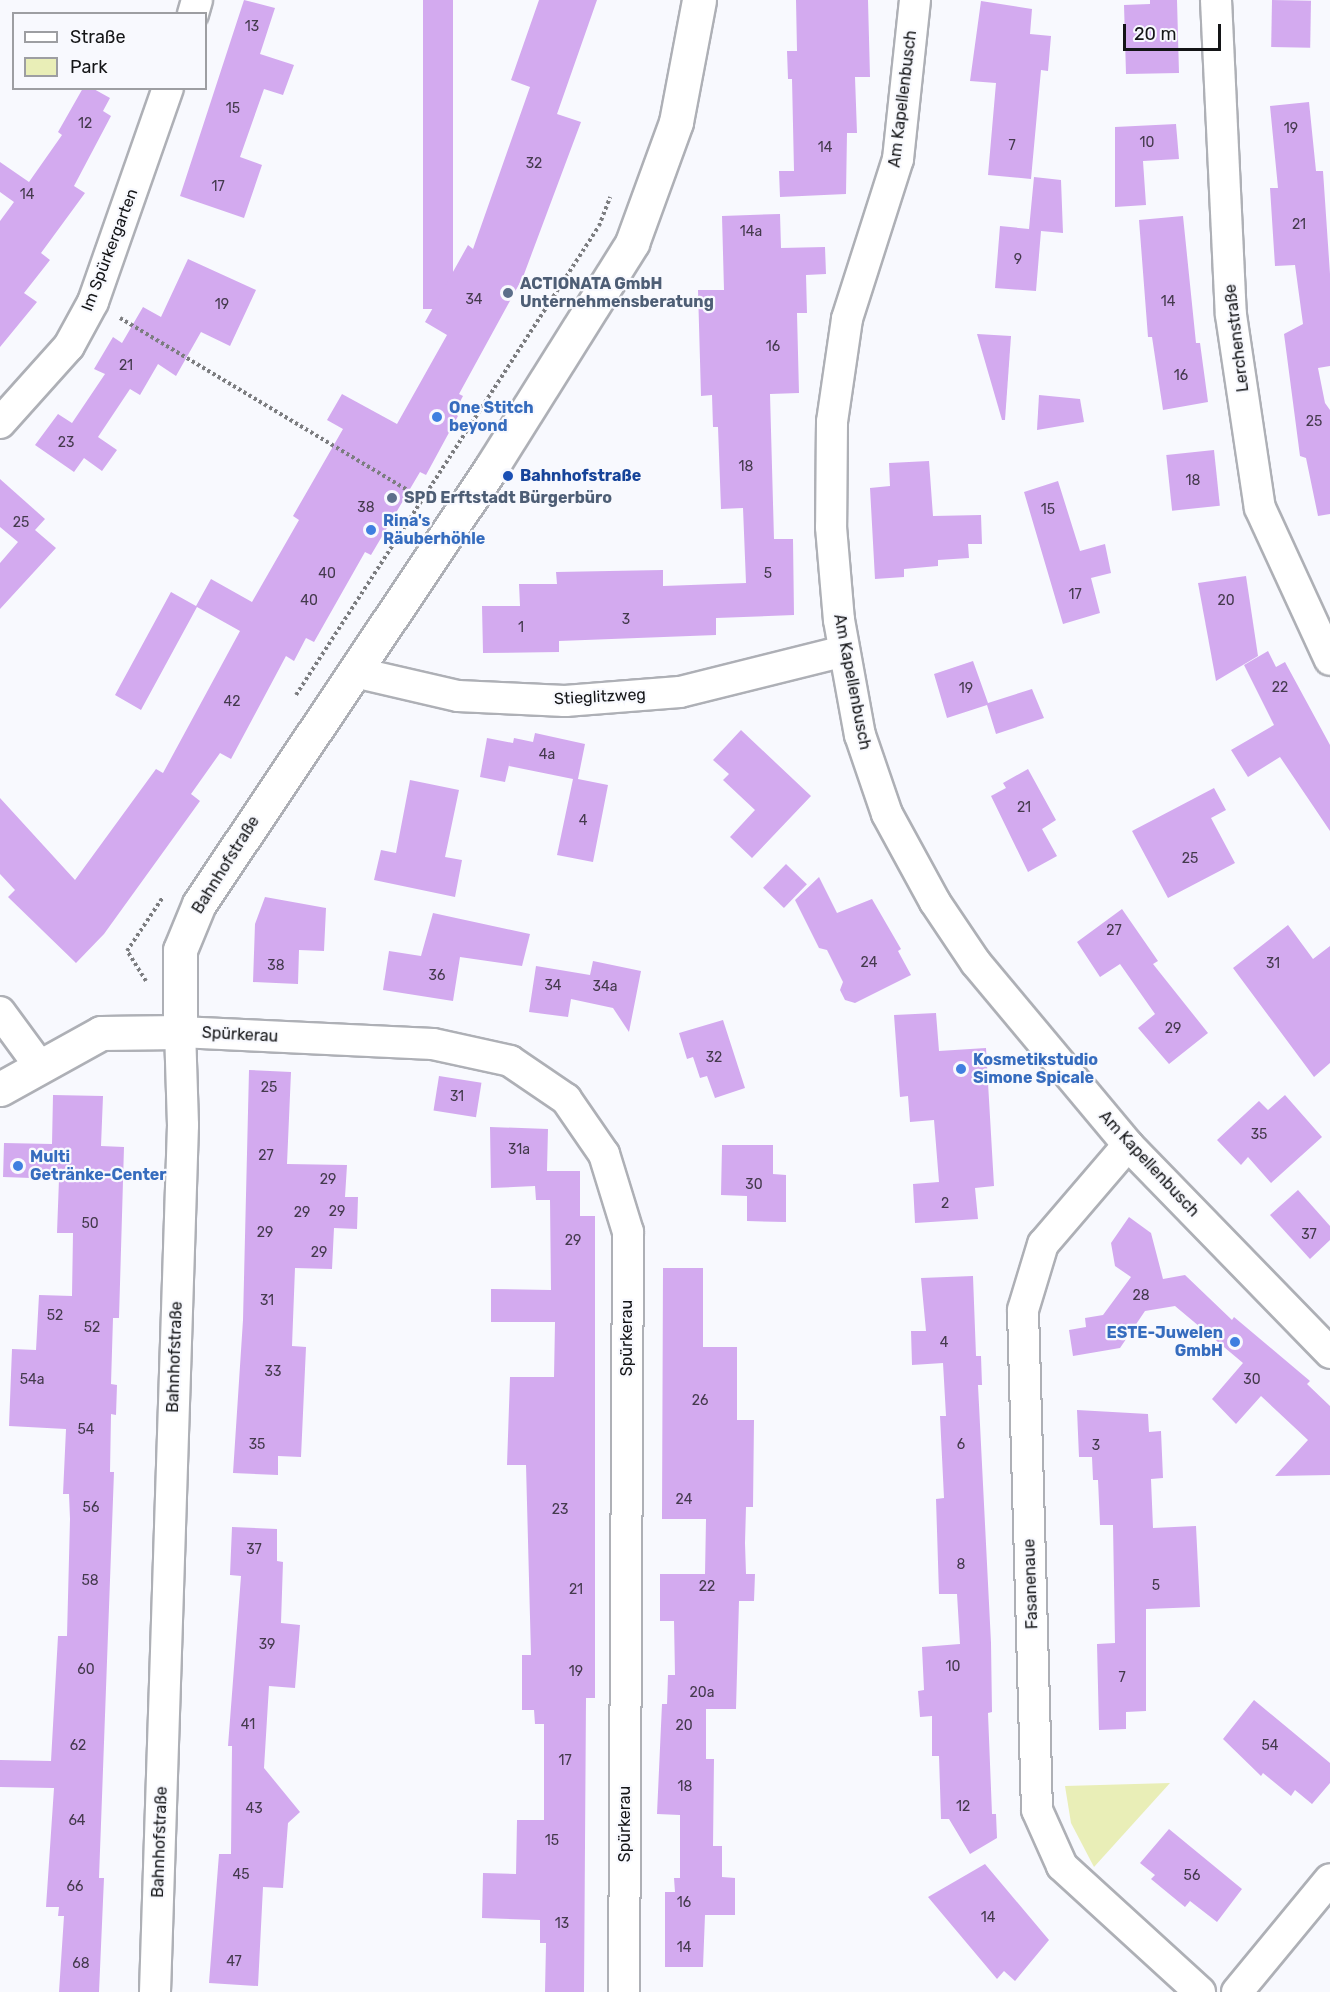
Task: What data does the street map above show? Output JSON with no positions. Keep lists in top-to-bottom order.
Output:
{
  "streets": {
    "street": [
      "Am Kapellenbusch",
      "Im Spürkergarten",
      "Lerchenstraße",
      "Stieglitzweg",
      "Bahnhofstraße",
      "Spürkerau",
      "Fasanenaue"
    ]
  },
  "crossings": [
    ["Am Kapellenbusch", "Stieglitzweg"],
    ["Am Kapellenbusch", "Fasanenaue"],
    ["Stieglitzweg", "Bahnhofstraße"],
    ["Bahnhofstraße", "Spürkerau"]
  ],
  "places": [
    "ACTIONATA GmbH Unternehmensberatung",
    "One Stitch beyond",
    "Bahnhofstraße",
    "SPD Erftstadt Bürgerbüro",
    "Rina's Räuberhöhle",
    "Kosmetikstudio Simone Spicale",
    "Multi Getränke-Center",
    "ESTE-Juwelen GmbH"
  ],
  "house_numbers": [
    "13",
    "15",
    "12",
    "19",
    "10",
    "7",
    "14",
    "32",
    "17",
    "14",
    "21",
    "14a",
    "9",
    "34",
    "14",
    "19",
    "16",
    "21",
    "16",
    "25",
    "23",
    "18",
    "18",
    "38",
    "15",
    "25",
    "40",
    "5",
    "17",
    "40",
    "20",
    "3",
    "1",
    "22",
    "19",
    "42",
    "4a",
    "21",
    "4",
    "25",
    "27",
    "24",
    "31",
    "38",
    "36",
    "34",
    "34a",
    "29",
    "32",
    "25",
    "31",
    "35",
    "31a",
    "27",
    "29",
    "30",
    "2",
    "29",
    "29",
    "50",
    "29",
    "37",
    "29",
    "29",
    "28",
    "31",
    "52",
    "52",
    "4",
    "33",
    "54a",
    "30",
    "26",
    "54",
    "35",
    "6",
    "3",
    "24",
    "56",
    "23",
    "37",
    "8",
    "58",
    "5",
    "22",
    "21",
    "39",
    "10",
    "60",
    "19",
    "7",
    "20a",
    "41",
    "20",
    "62",
    "54",
    "17",
    "18",
    "12",
    "43",
    "64",
    "15",
    "45",
    "56",
    "66",
    "16",
    "14",
    "13",
    "14",
    "47",
    "68"
  ],
  "legend": ["Straße", "Park"],
  "scale_bar": "20 m"
}
